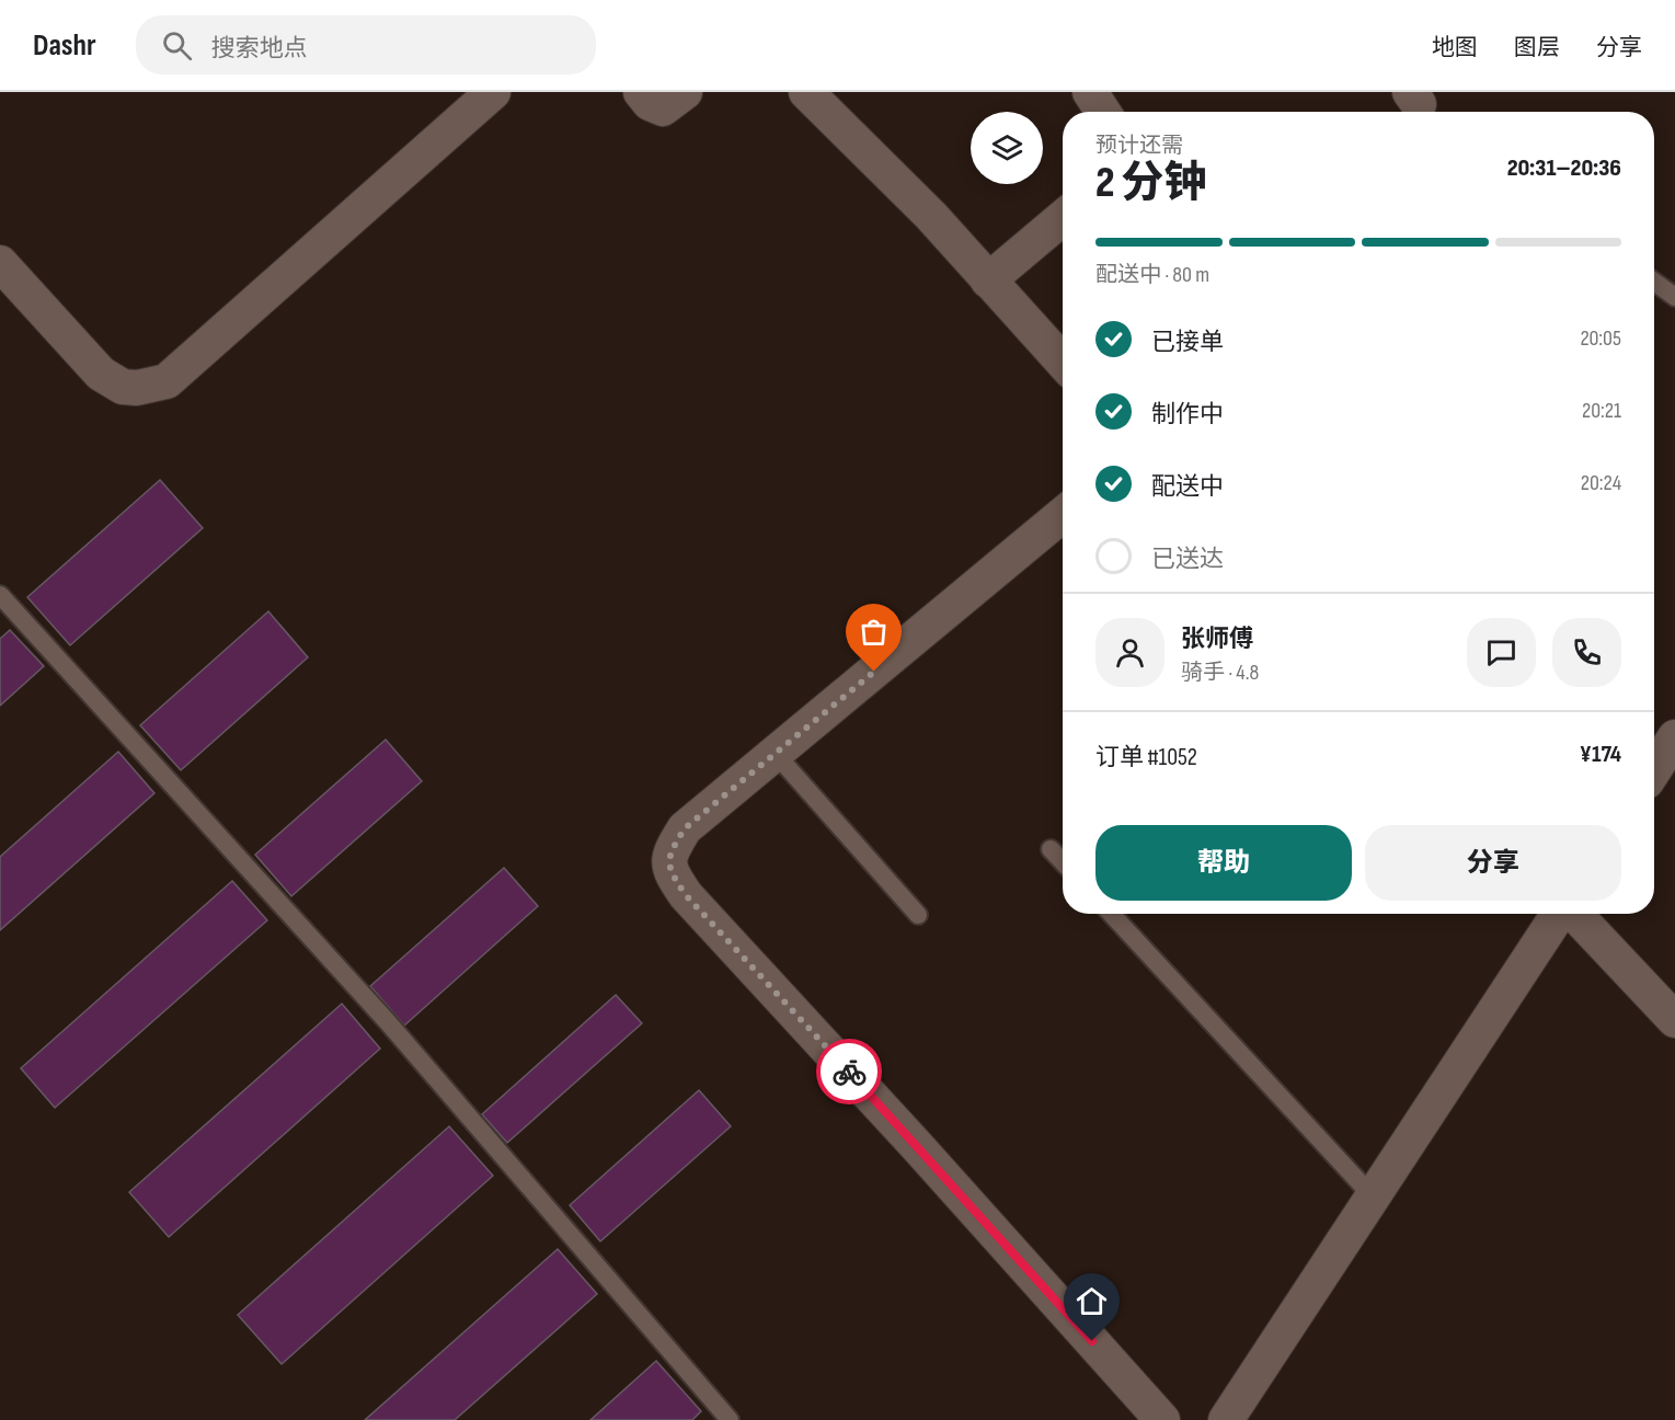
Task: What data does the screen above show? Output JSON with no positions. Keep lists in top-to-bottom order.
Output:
{
  "page": {
    "header": "Dashr",
    "search": "搜索地点",
    "nav": ["地图", "图层", "分享"],
    "heading": ["2 分钟", "预计还需", "20:31–20:36"],
    "panel": [
      "张师傅",
      "骑手 · 4.8",
      "订单 #1052",
      "¥174"
    ],
    "bar": "配送中 · 80 m",
    "list": [
      ["已接单", "20:05"],
      ["制作中", "20:21"],
      ["配送中", "20:24"],
      "已送达"
    ],
    "buttons": ["帮助", "分享"]
  }
}
